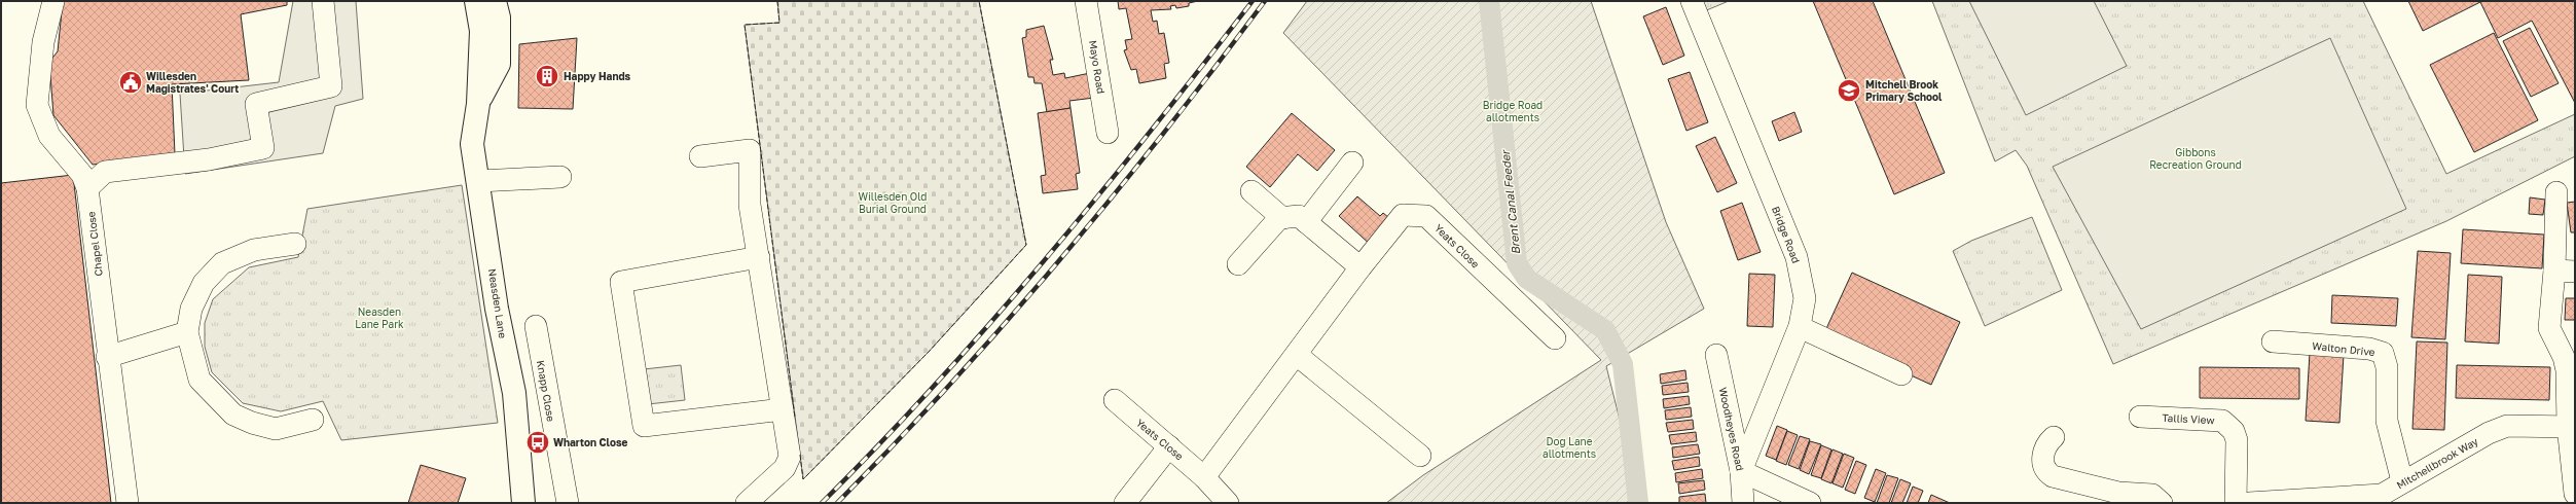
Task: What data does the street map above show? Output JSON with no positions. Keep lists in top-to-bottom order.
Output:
{
  "streets": {
    "main road": ["Neasden Lane"],
    "street": [
      "Mayo Road",
      "Bridge Road",
      "Chapel Close",
      "Yeats Close",
      "Walton Drive",
      "Knapp Close",
      "Tallis View",
      "Woodheyes Road",
      "Mitchellbrook Way"
    ]
  },
  "crossings": [
    ["Bridge Road", "Woodheyes Road"],
    ["Walton Drive", "Mitchellbrook Way"]
  ],
  "water": ["Brent Canal Feeder"],
  "parks": [
    "Bridge Road allotments",
    "Gibbons Recreation Ground",
    "Willesden Old Burial Ground",
    "Neasden Lane Park",
    "Dog Lane allotments"
  ],
  "places": {
    "building": ["Happy Hands"],
    "public building": ["Willesden Magistrates' Court"],
    "school or university": ["Mitchell Brook Primary School"],
    "bus stop": ["Wharton Close"]
  }
}
